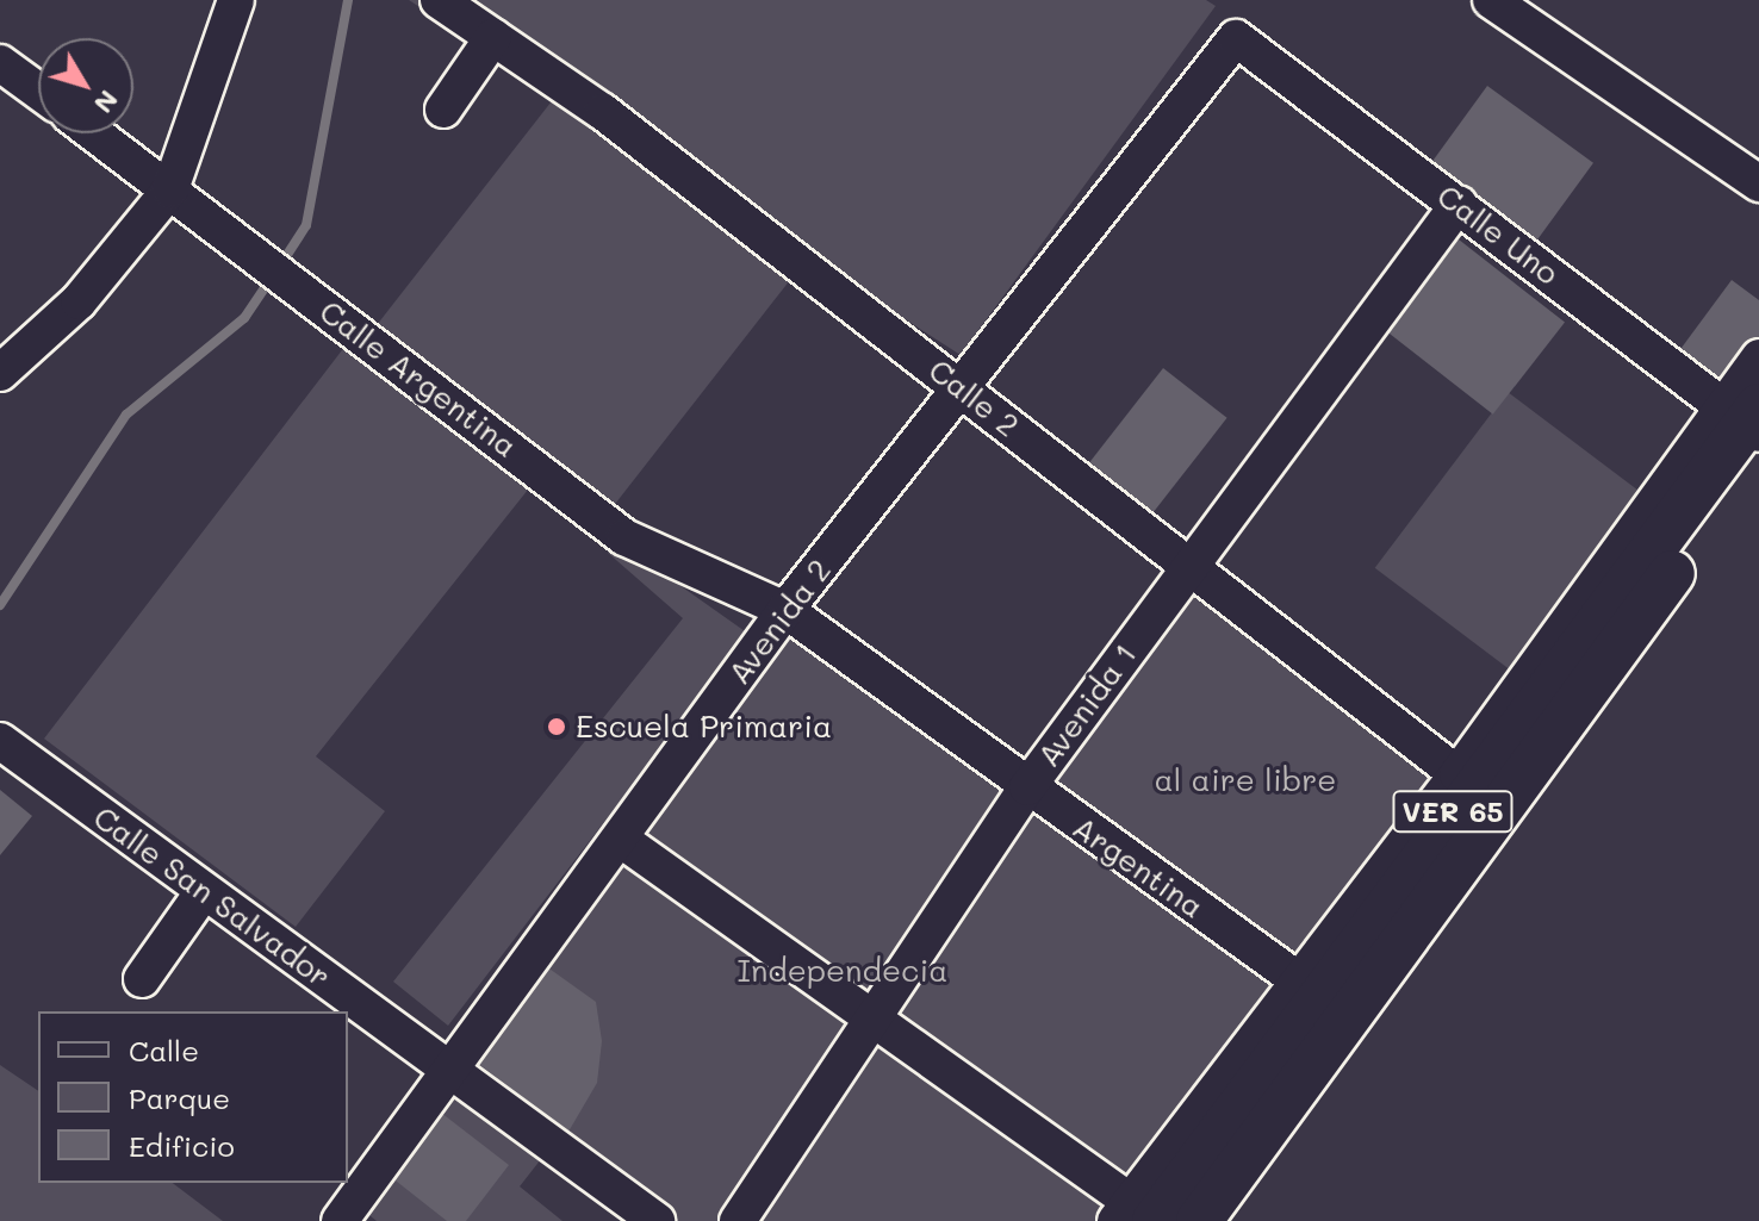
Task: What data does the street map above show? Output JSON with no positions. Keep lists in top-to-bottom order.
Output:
{
  "streets": {
    "main road": ["VER 65"],
    "street": [
      "Calle Uno",
      "Calle Argentina",
      "Calle 2",
      "Avenida 2",
      "Avenida 1",
      "Argentina",
      "Calle San Salvador"
    ]
  },
  "crossings": [
    ["Calle Uno", "Avenida 2"],
    ["Calle Uno", "Avenida 1"],
    ["Calle Uno", "VER 65"],
    ["Calle Argentina", "Avenida 2"],
    ["Calle Argentina", "Argentina"],
    ["Calle 2", "Avenida 2"],
    ["Calle 2", "Avenida 1"],
    ["Calle 2", "VER 65"],
    ["Avenida 2", "Argentina"],
    ["Avenida 2", "Calle San Salvador"],
    ["Avenida 1", "Argentina"],
    ["VER 65", "Argentina"]
  ],
  "parks": ["al aire libre", "Independecia"],
  "places": ["Escuela Primaria"],
  "legend": ["Calle", "Parque", "Edificio"],
  "north": "bottom right"
}
